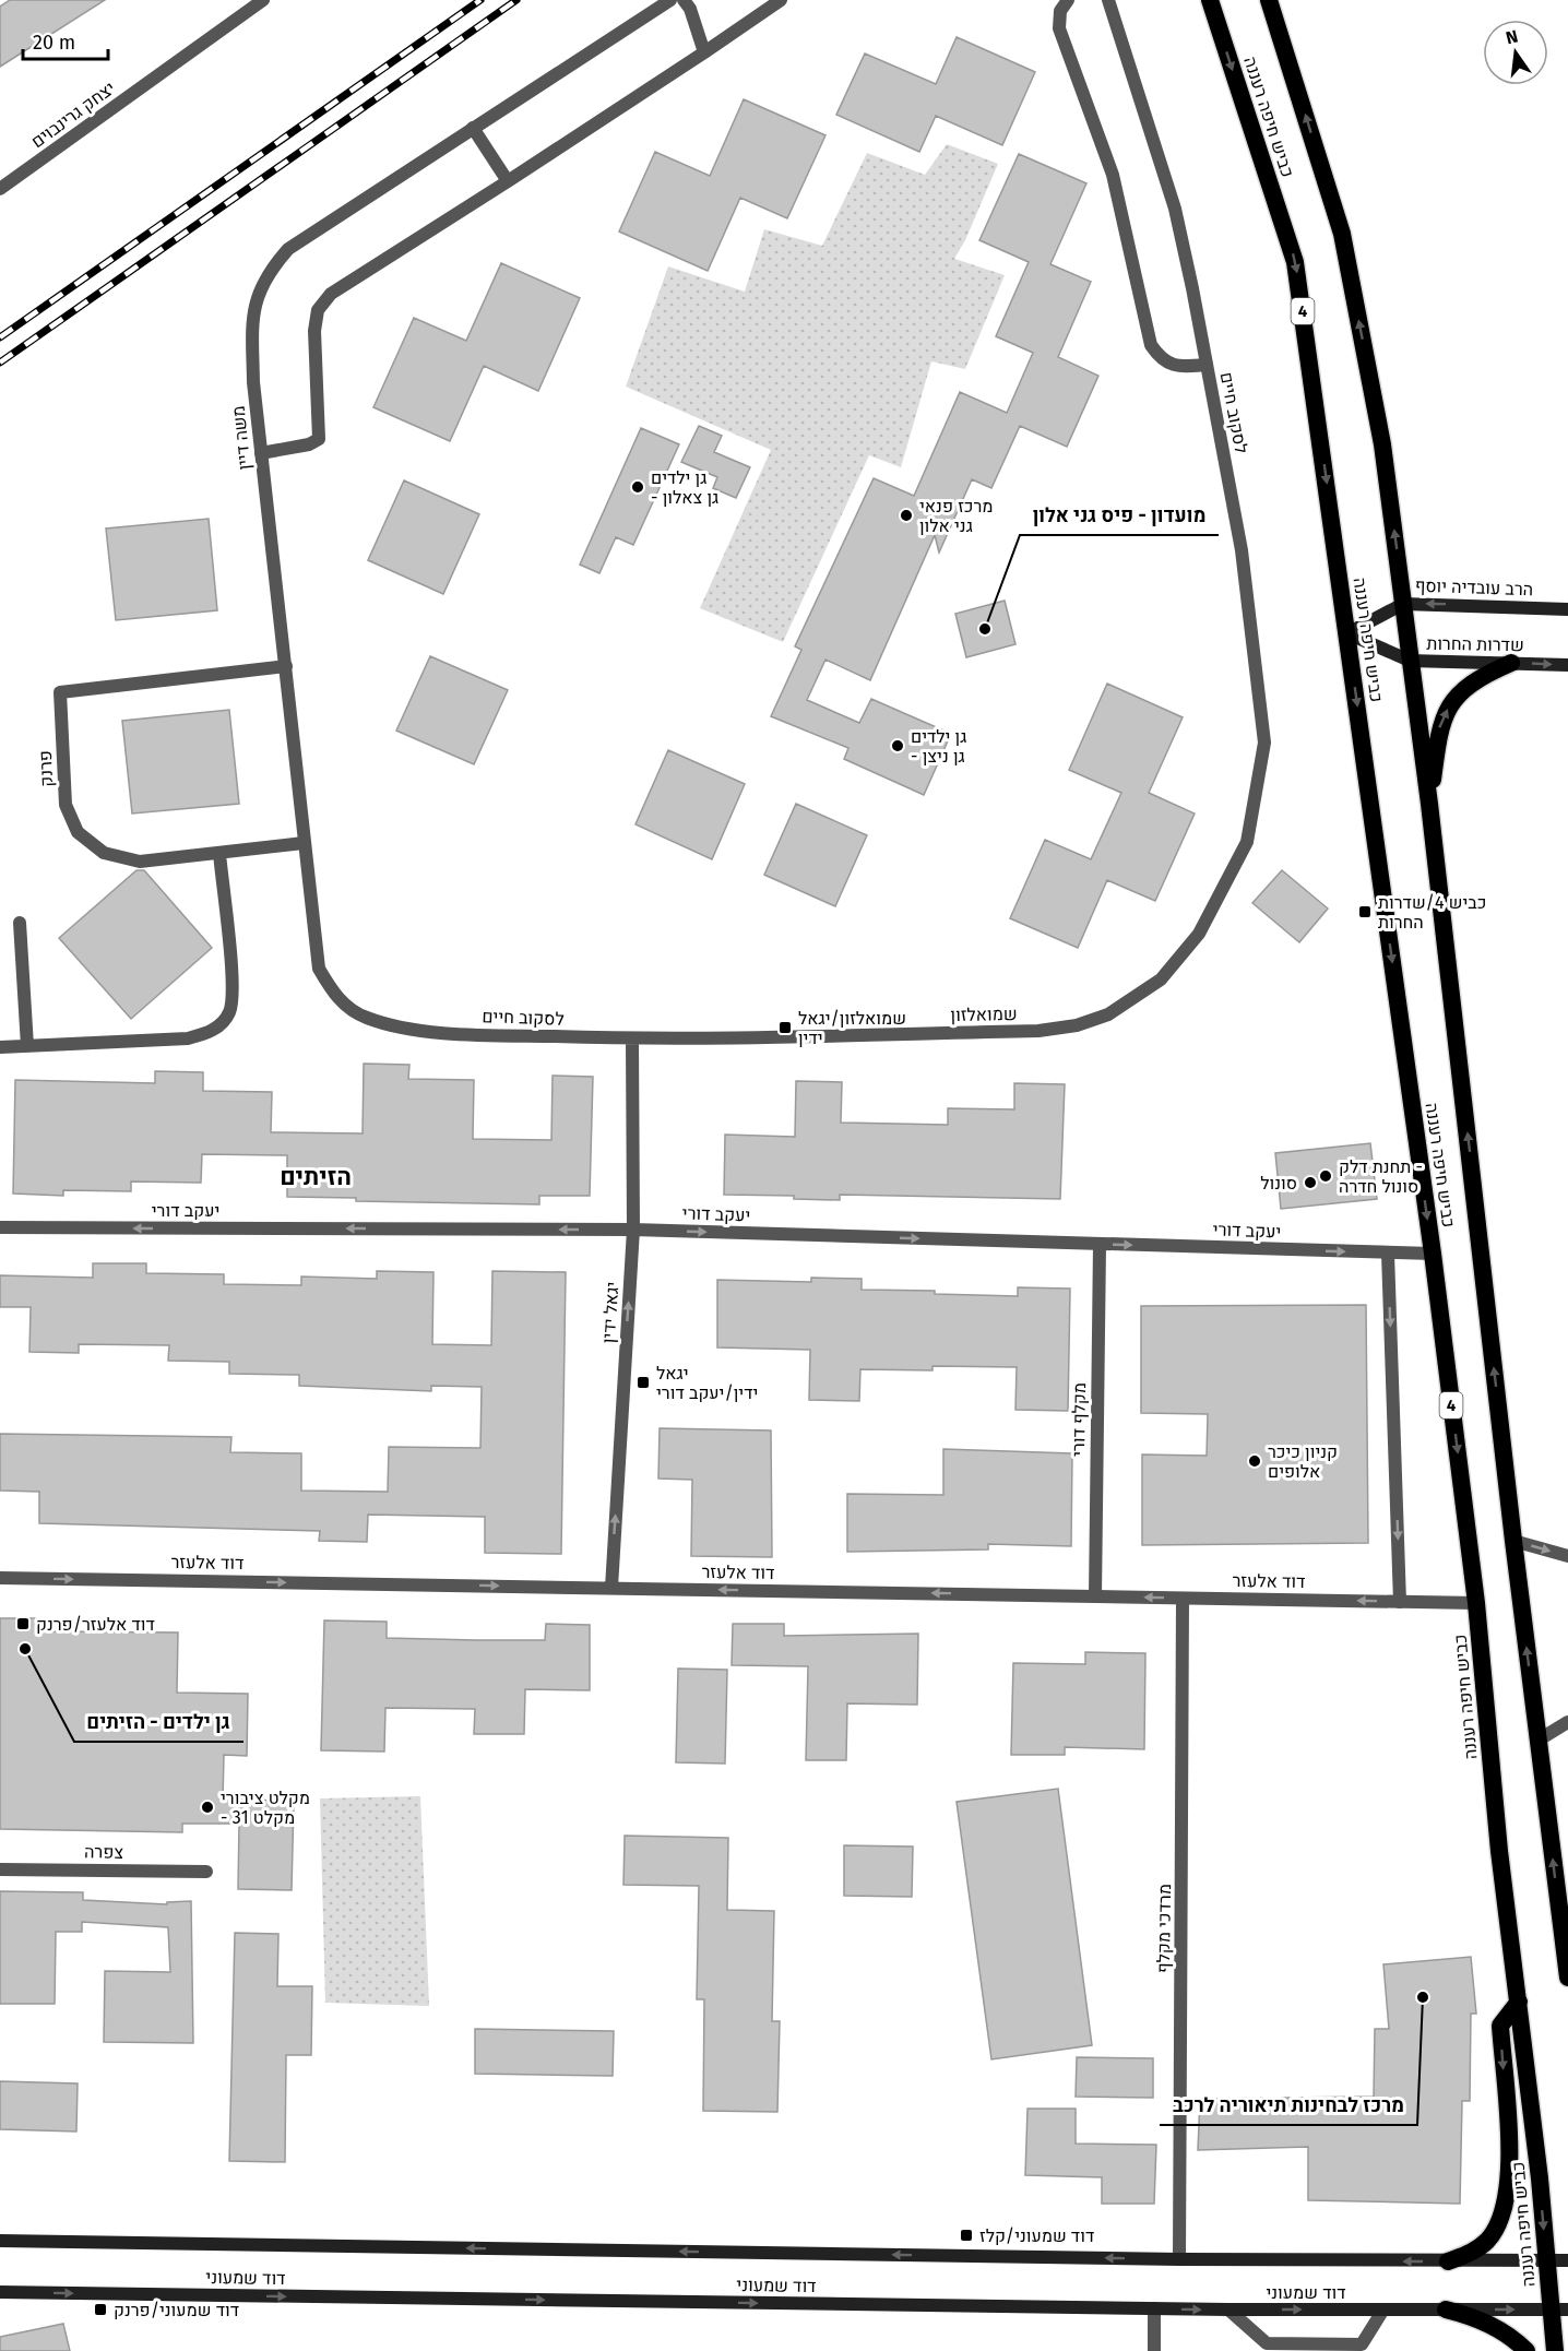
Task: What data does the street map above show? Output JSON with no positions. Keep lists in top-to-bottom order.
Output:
{
  "streets": {
    "highway": ["כביש חיפה רעננה", "4"],
    "main road": ["הרב עובדיה יוסף", "שדרות החרות", "דוד שמעוני"],
    "street": [
      "יצחק גרינבוים",
      "לסקוב חיים",
      "משה דיין",
      "פרנק",
      "שמואלזון",
      "יעקב דורי",
      "יגאל ידין",
      "מקלף דורי",
      "דוד אלעזר",
      "צפרה",
      "מרדכי מקלף"
    ]
  },
  "crossings": [
    ["כביש חיפה רעננה", "הרב עובדיה יוסף"],
    ["כביש חיפה רעננה", "שדרות החרות"],
    ["כביש חיפה רעננה", "יעקב דורי"],
    ["כביש חיפה רעננה", "דוד אלעזר"],
    ["כביש חיפה רעננה", "דוד שמעוני"],
    ["לסקוב חיים", "משה דיין"],
    ["לסקוב חיים", "שמואלזון"],
    ["לסקוב חיים", "יגאל ידין"],
    ["משה דיין", "פרנק"],
    ["הרב עובדיה יוסף", "שדרות החרות"],
    ["שמואלזון", "יגאל ידין"],
    ["יעקב דורי", "יגאל ידין"],
    ["יעקב דורי", "מקלף דורי"],
    ["יגאל ידין", "דוד אלעזר"],
    ["מקלף דורי", "דוד אלעזר"],
    ["דוד אלעזר", "מרדכי מקלף"],
    ["מרדכי מקלף", "דוד שמעוני"]
  ],
  "one_way": ["הרב עובדיה יוסף", "יגאל ידין"],
  "districts": ["הזיתים"],
  "places": {
    "other": [
      "גן ילדים - גן צאלון",
      "מרכז פנאי גני אלון",
      "מועדון - פיס גני אלון",
      "גן ילדים - גן ניצן",
      "תחנת דלק - סונול חדרה",
      "סונול",
      "קניון כיכר אלופים",
      "גן ילדים - הזיתים",
      "מקלט ציבורי - מקלט 31",
      "מרכז לבחינות תיאוריה לרכב"
    ],
    "transit": [
      "כביש 4/שדרות החרות",
      "שמואלזון/יגאל ידין",
      "יגאל ידין/יעקב דורי",
      "דוד אלעזר/פרנק",
      "דוד שמעוני/קלז",
      "דוד שמעוני/פרנק"
    ]
  },
  "scale_bar": "20 m",
  "north": "top"
}
